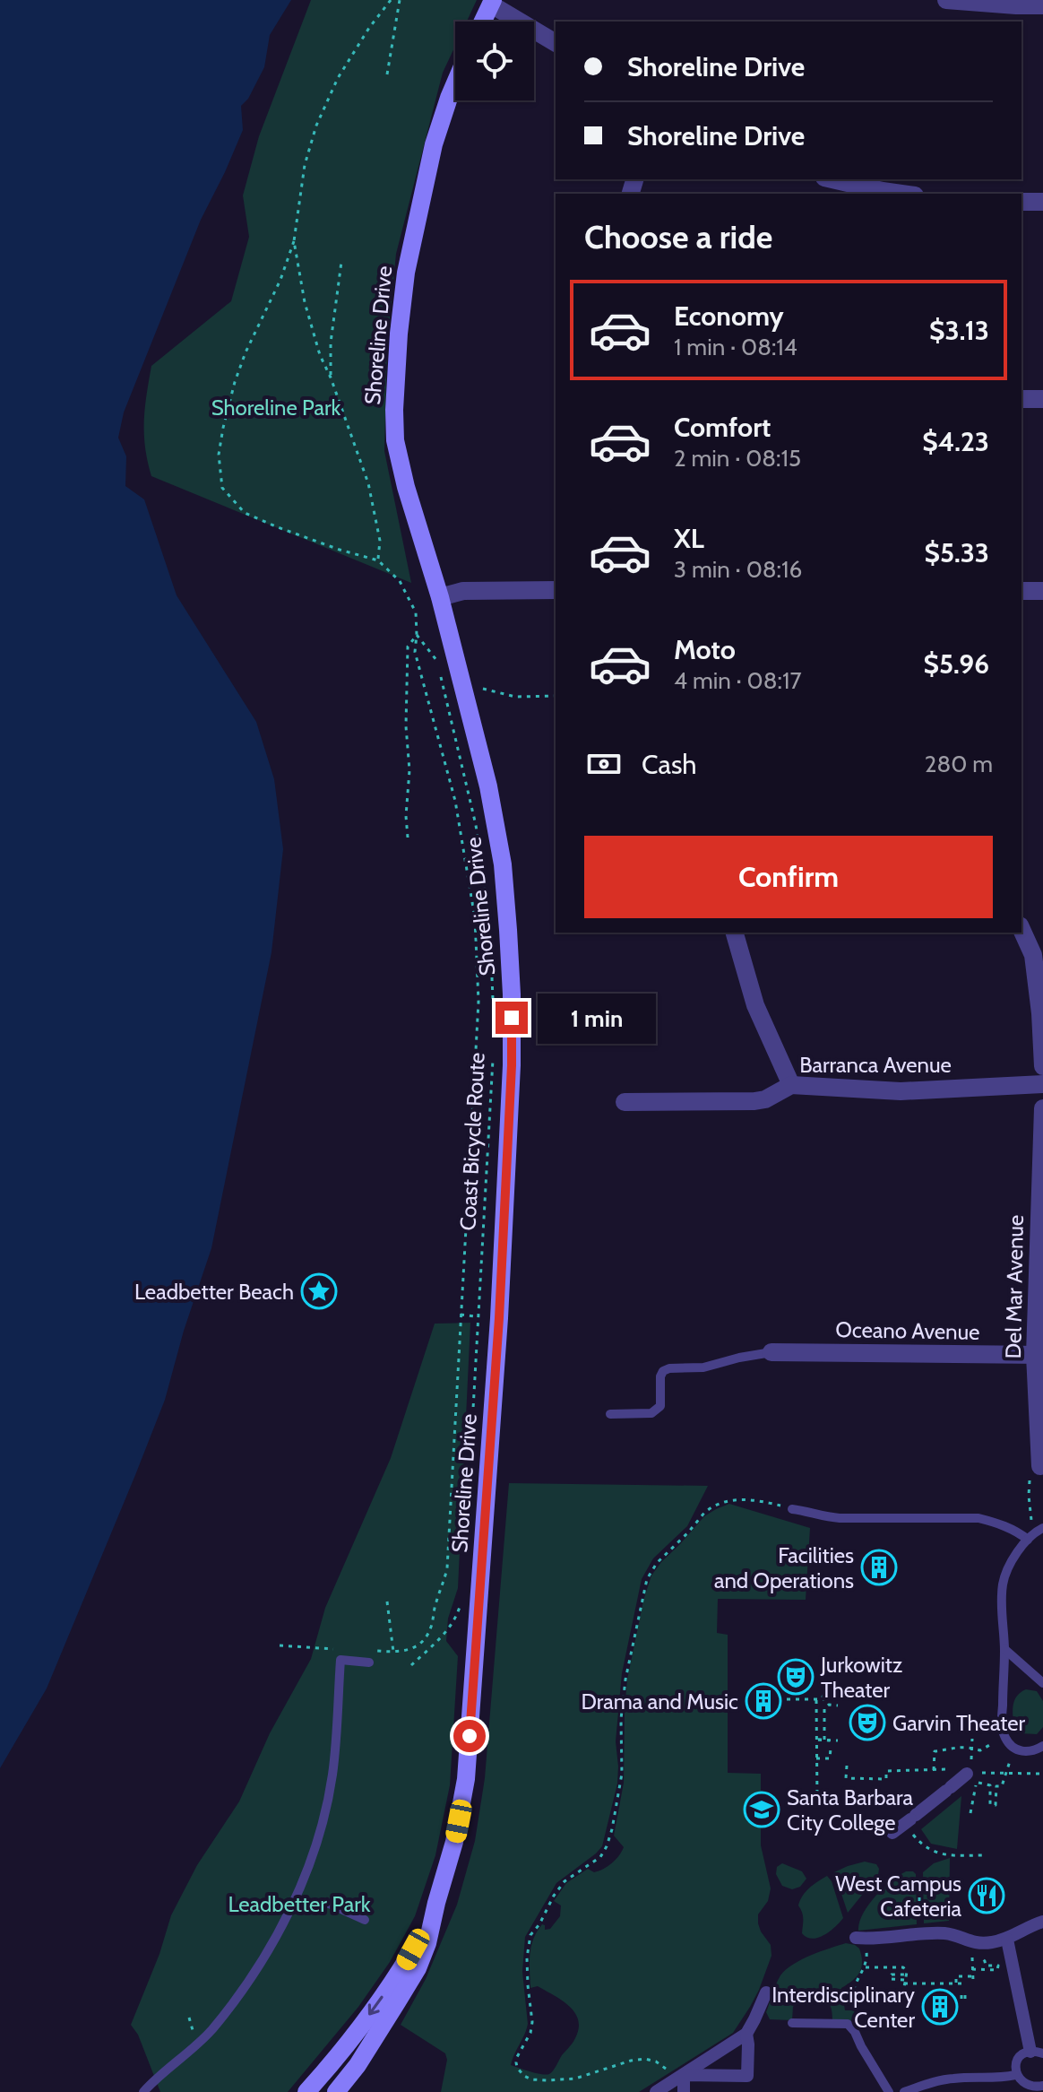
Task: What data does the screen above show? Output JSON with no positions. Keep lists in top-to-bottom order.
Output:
{
  "streets": {
    "main road": ["Shoreline Drive"],
    "street": ["Barranca Avenue", "Del Mar Avenue", "Oceano Avenue"],
    "path": ["Coast Bicycle Route"]
  },
  "crossings": [
    ["Del Mar Avenue", "Oceano Avenue"]
  ],
  "parks": ["Shoreline Park", "Leadbetter Park"],
  "places": {
    "place": ["Leadbetter Beach"],
    "building": ["Facilities and Operations", "Drama and Music", "Interdisciplinary Center"],
    "theatre": ["Jurkowitz Theater", "Garvin Theater"],
    "school or university": ["Santa Barbara City College"],
    "restaurant": ["West Campus Cafeteria"]
  },
  "page": {
    "banner": ["Shoreline Drive", "Shoreline Drive"],
    "heading": "Choose a ride",
    "list": [
      {
        "name": "Economy",
        "note": "1 min · 08:14",
        "value": "$3.13"
      },
      {
        "name": "Comfort",
        "note": "2 min · 08:15",
        "value": "$4.23"
      },
      {
        "name": "XL",
        "note": "3 min · 08:16",
        "value": "$5.33"
      },
      {
        "name": "Moto",
        "note": "4 min · 08:17",
        "value": "$5.96"
      }
    ],
    "pay": ["Cash", "280 m"],
    "buttons": "Confirm",
    "bubble": "1 min"
  }
}
